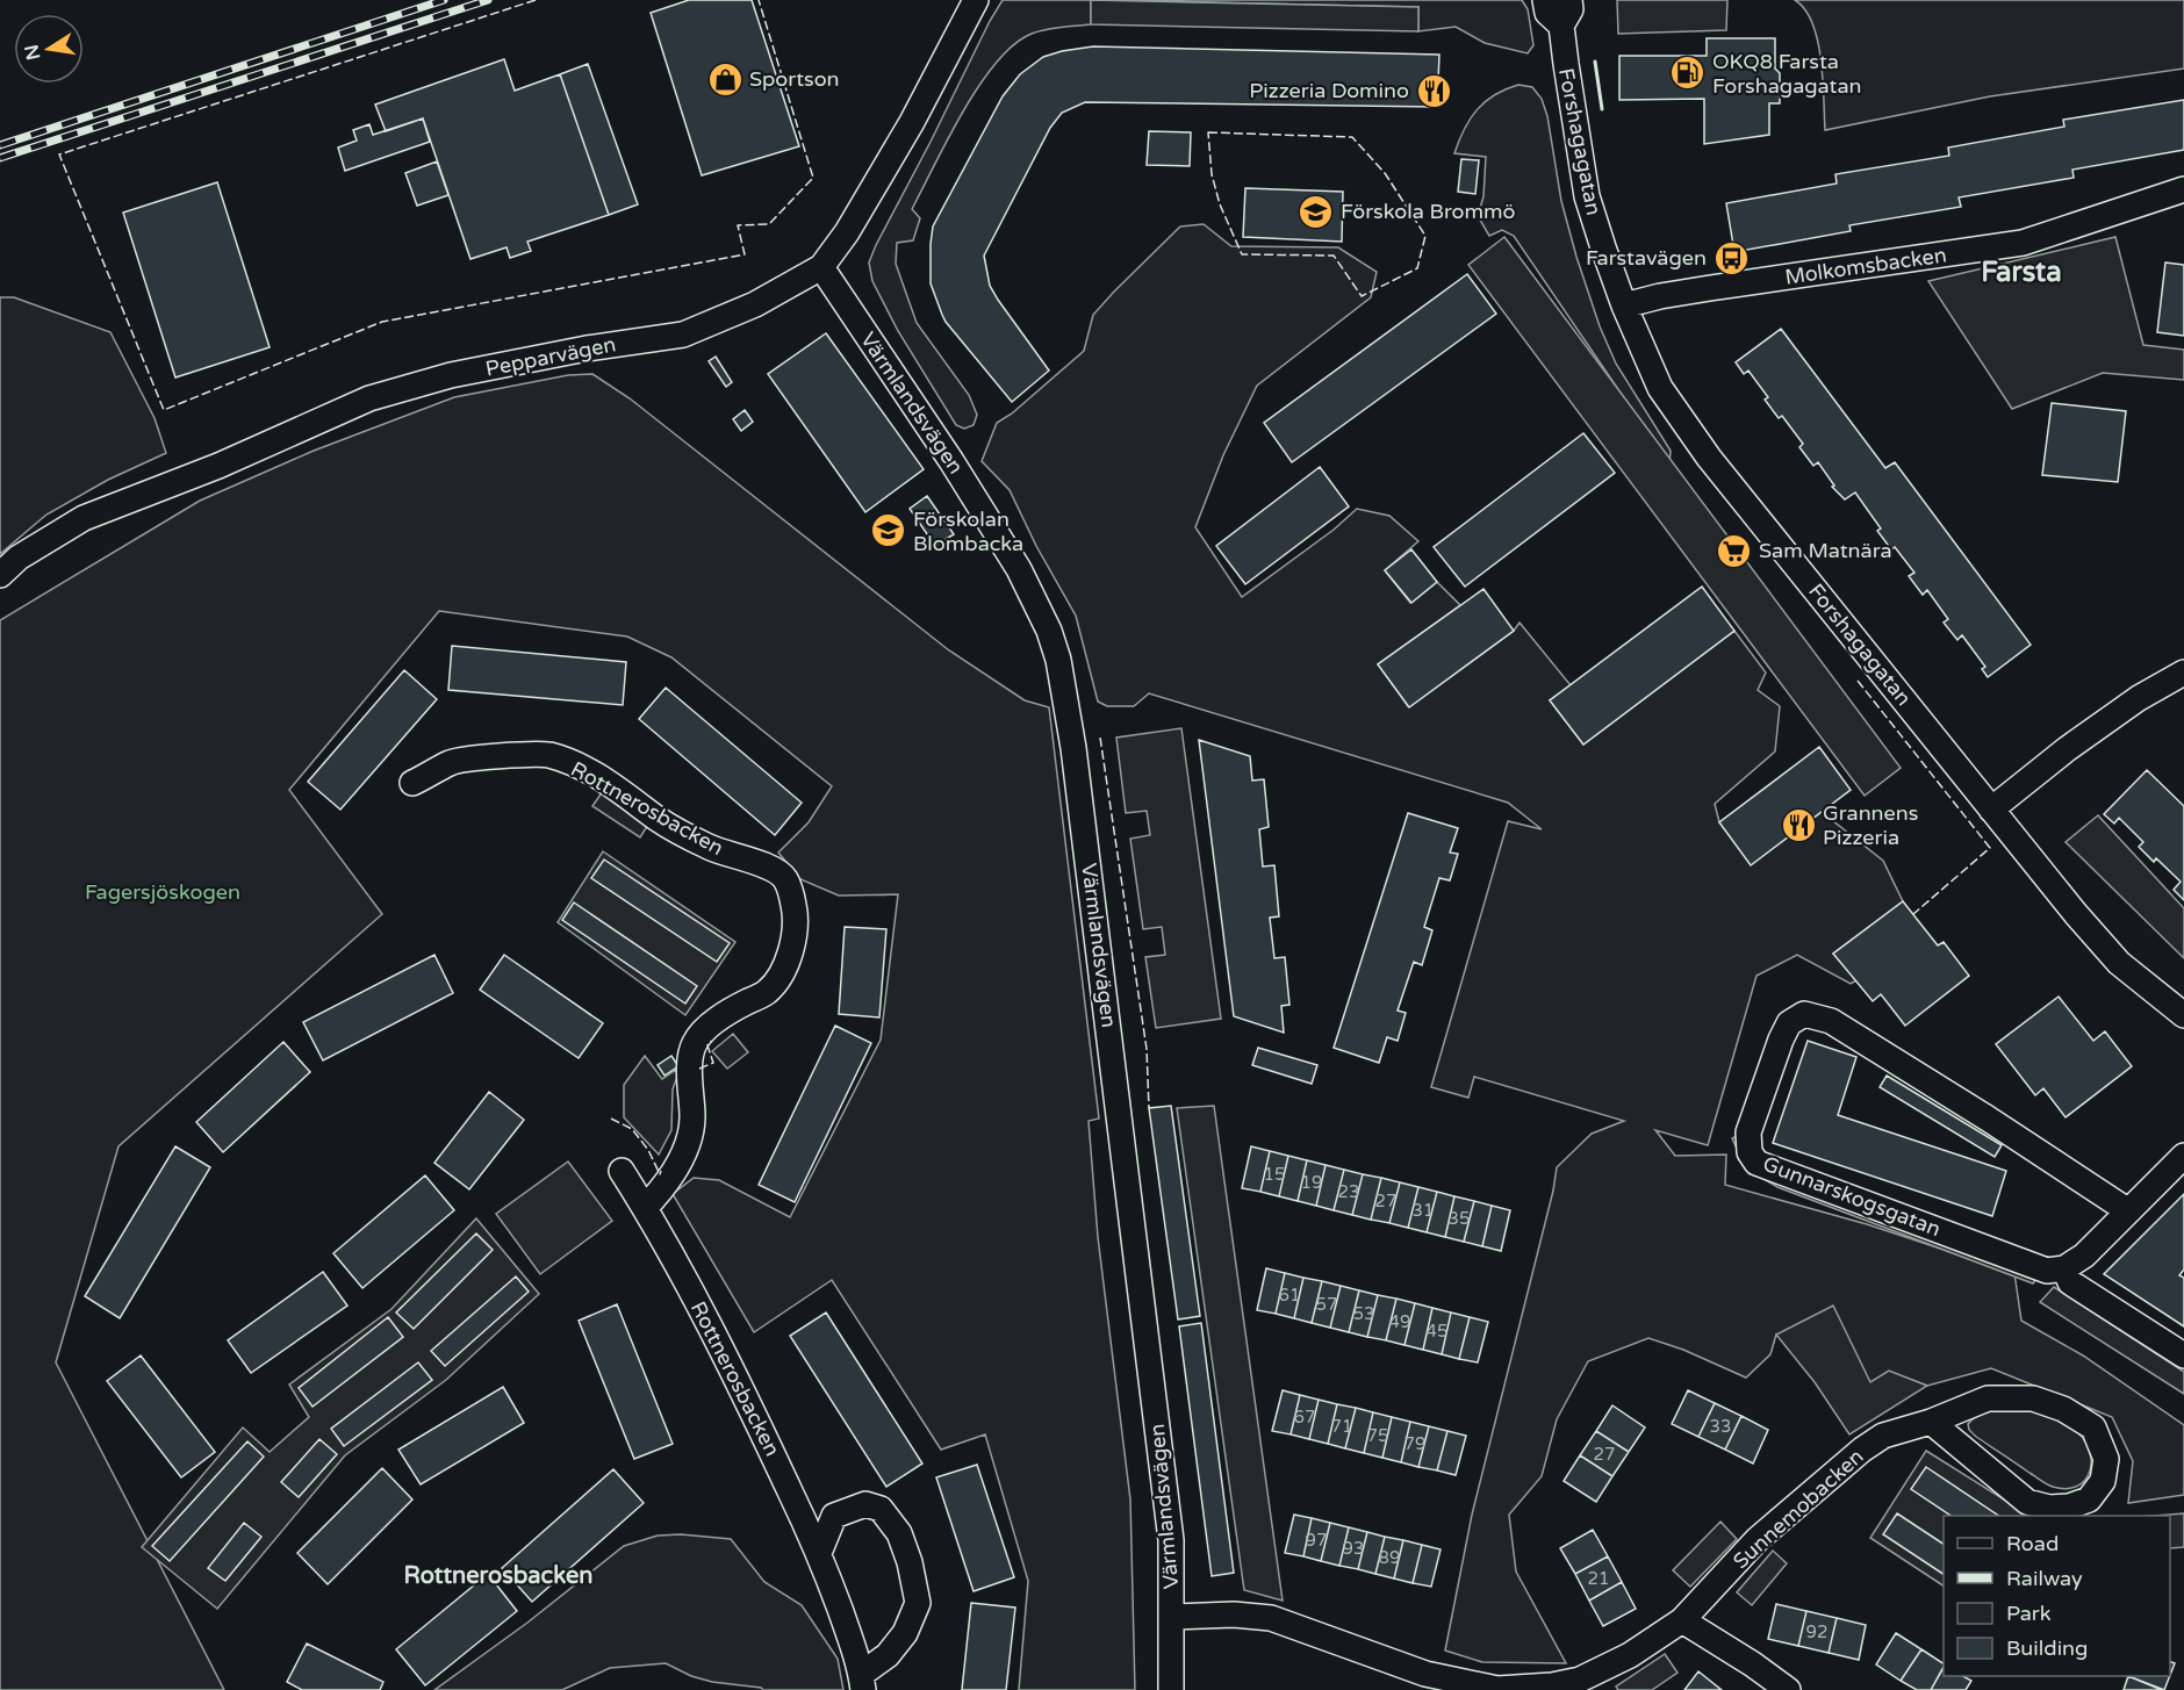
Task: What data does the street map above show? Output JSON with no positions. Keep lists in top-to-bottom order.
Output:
{
  "streets": {
    "street": [
      "Forshagagatan",
      "Molkomsbacken",
      "Pepparvägen",
      "Värmlandsvägen",
      "Rottnerosbacken",
      "Gunnarskogsgatan",
      "Sunnemobacken"
    ]
  },
  "crossings": [
    ["Forshagagatan", "Molkomsbacken"],
    ["Pepparvägen", "Värmlandsvägen"],
    ["Värmlandsvägen", "Sunnemobacken"]
  ],
  "districts": ["Farsta", "Rottnerosbacken"],
  "parks": ["Fagersjöskogen"],
  "places": {
    "fuel station": ["OKQ8 Farsta Forshagagatan"],
    "shop": ["Sportson"],
    "restaurant": ["Pizzeria Domino", "Grannens Pizzeria"],
    "school or university": ["Förskola Brommö", "Förskolan Blombacka"],
    "bus stop": ["Farstavägen"],
    "supermarket": ["Sam Matnära"]
  },
  "house_numbers": [
    "15",
    "19",
    "23",
    "27",
    "31",
    "35",
    "61",
    "57",
    "53",
    "49",
    "45",
    "67",
    "71",
    "33",
    "75",
    "79",
    "27",
    "97",
    "93",
    "89",
    "21",
    "92"
  ],
  "legend": [
    "Road",
    "Railway",
    "Park",
    "Building"
  ],
  "north": "left"
}
